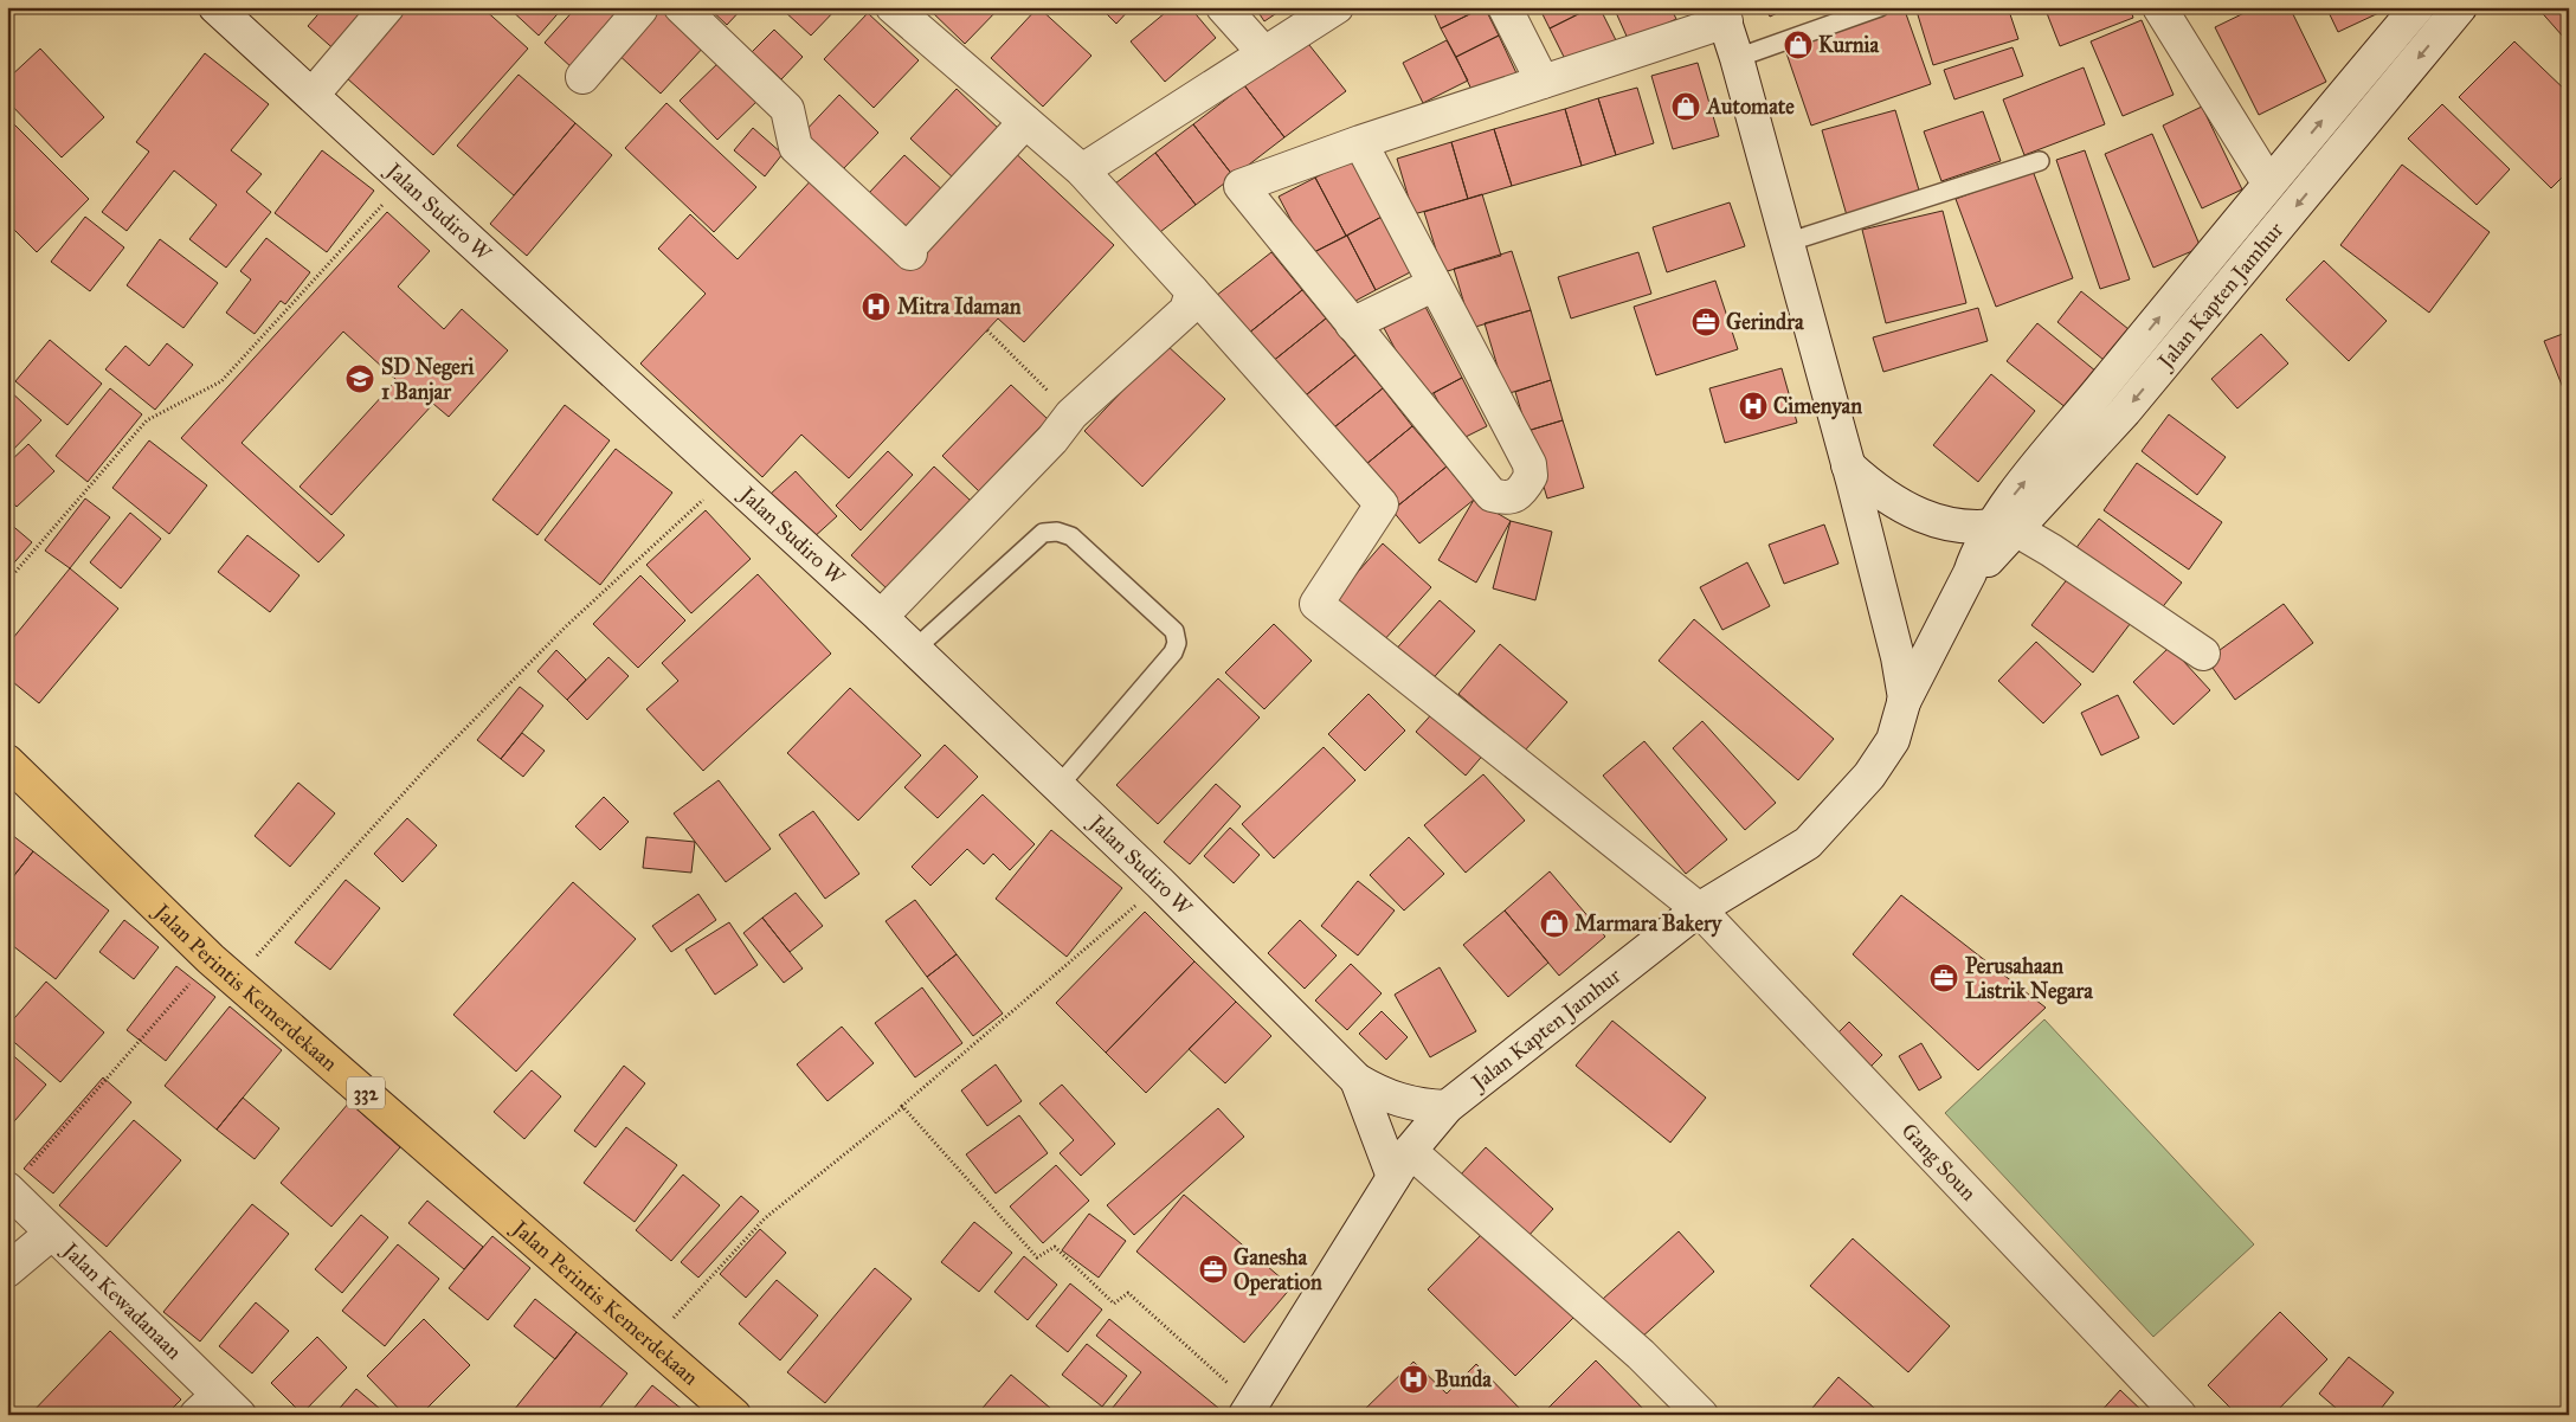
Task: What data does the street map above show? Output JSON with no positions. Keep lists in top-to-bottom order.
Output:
{
  "streets": {
    "main road": ["Jalan Perintis Kemerdekaan", "332"],
    "street": [
      "Jalan Sudiro W",
      "Jalan Kapten Jamhur",
      "Gang Soun",
      "Jalan Kewadanaan"
    ]
  },
  "crossings": [
    ["Jalan Kapten Jamhur", "Gang Soun"]
  ],
  "places": {
    "shop": ["Kurnia", "Automate", "Marmara Bakery"],
    "hospital": ["Mitra Idaman", "Cimenyan", "Bunda"],
    "office": ["Gerindra", "Perusahaan Listrik Negara", "Ganesha Operation"],
    "school or university": ["SD Negeri 1 Banjar"]
  }
}
